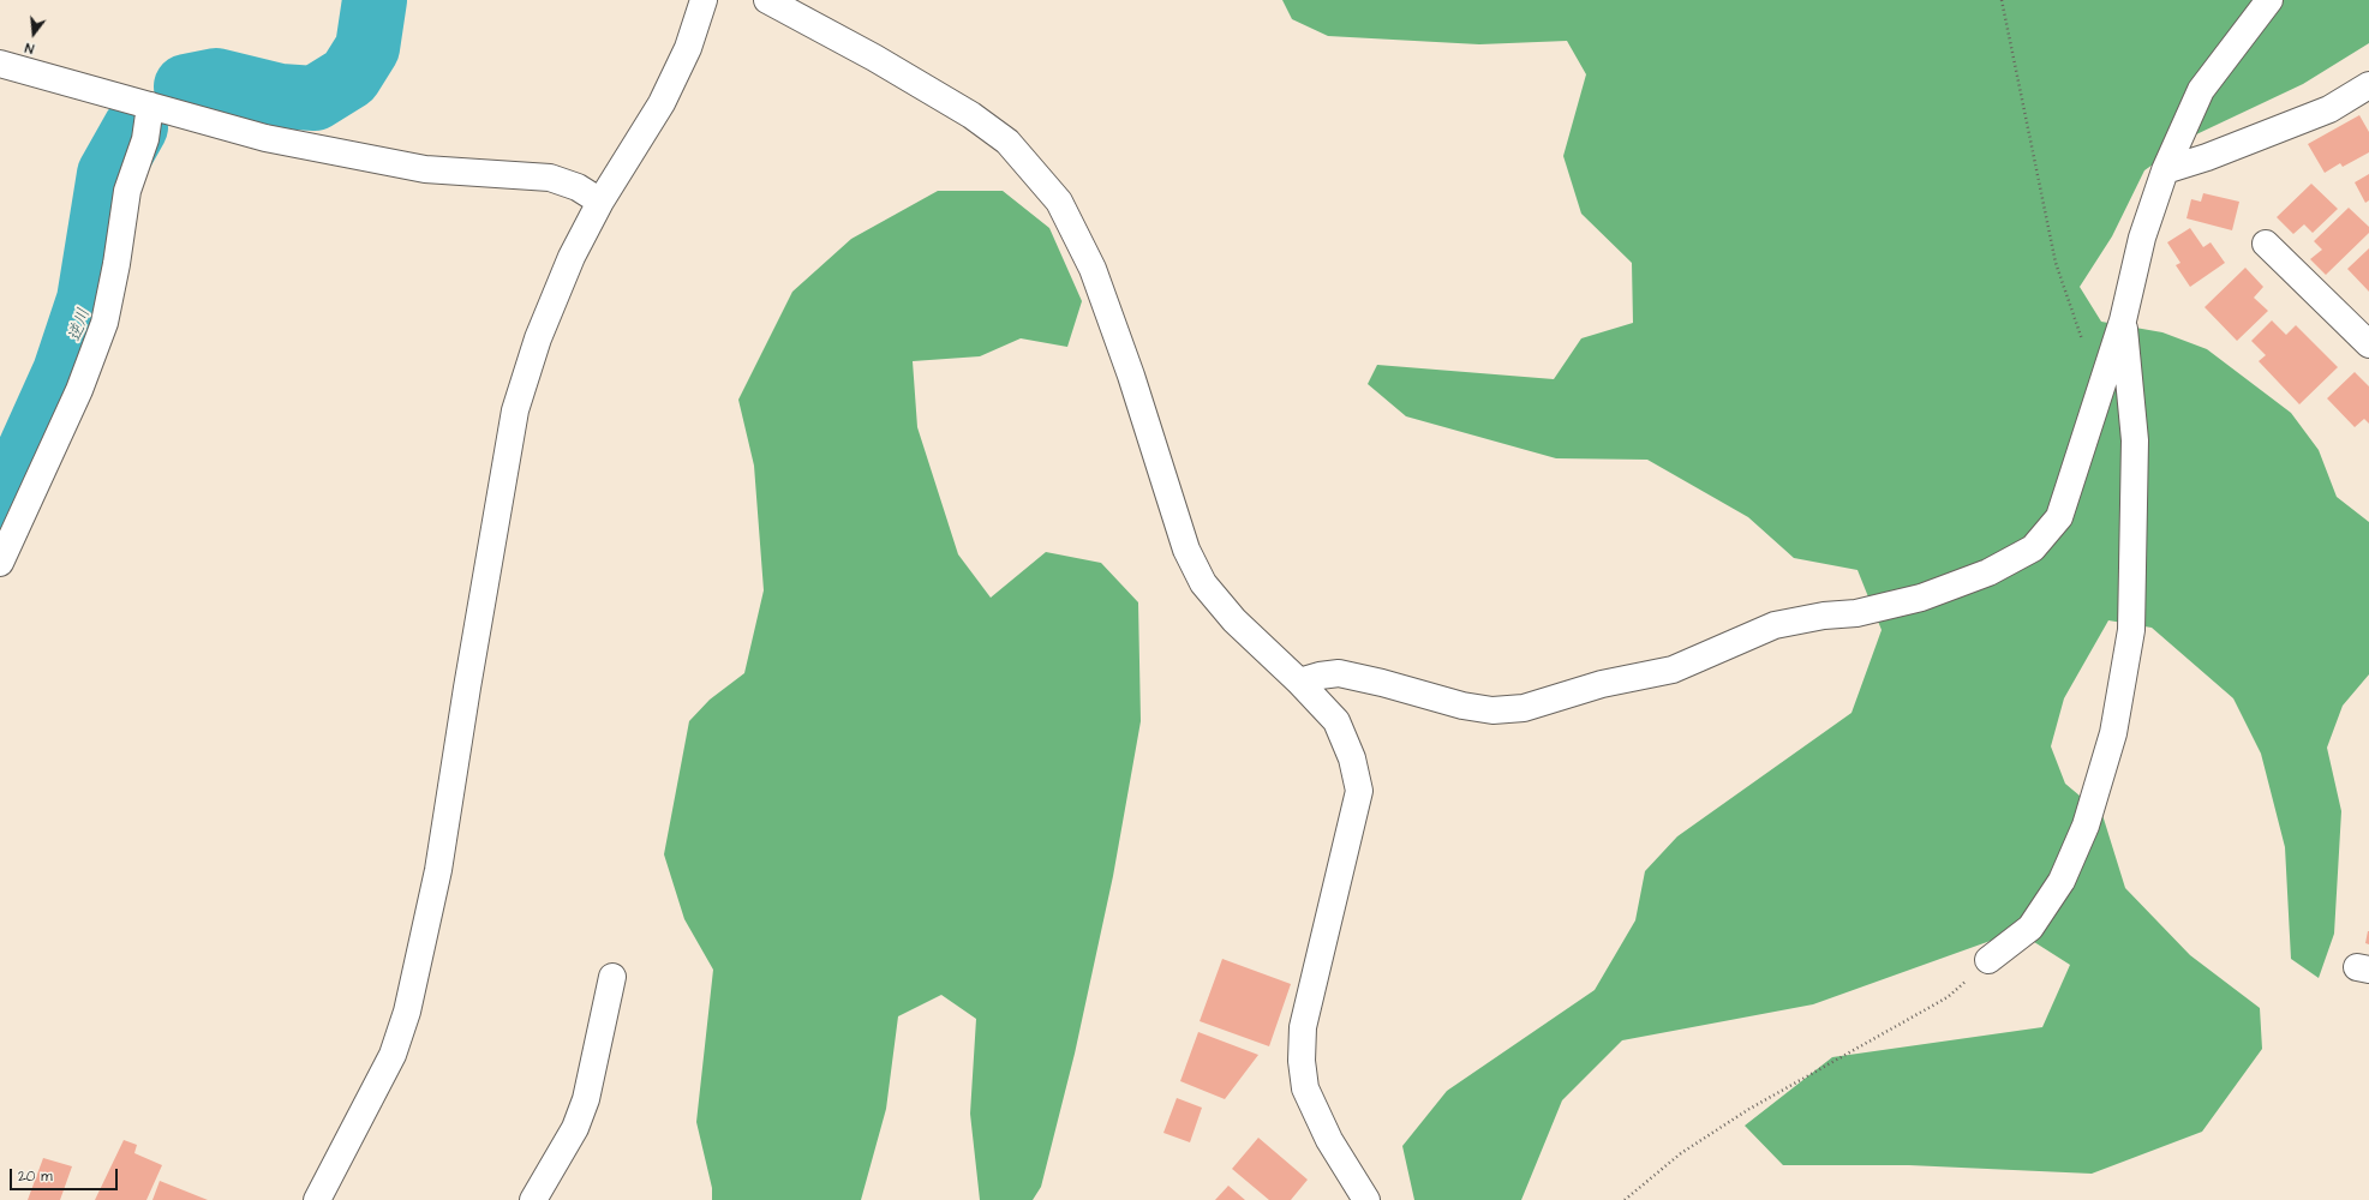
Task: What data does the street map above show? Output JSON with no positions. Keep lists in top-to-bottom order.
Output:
{
  "water": ["逆川"],
  "scale_bar": "20 m",
  "north": "bottom"
}
